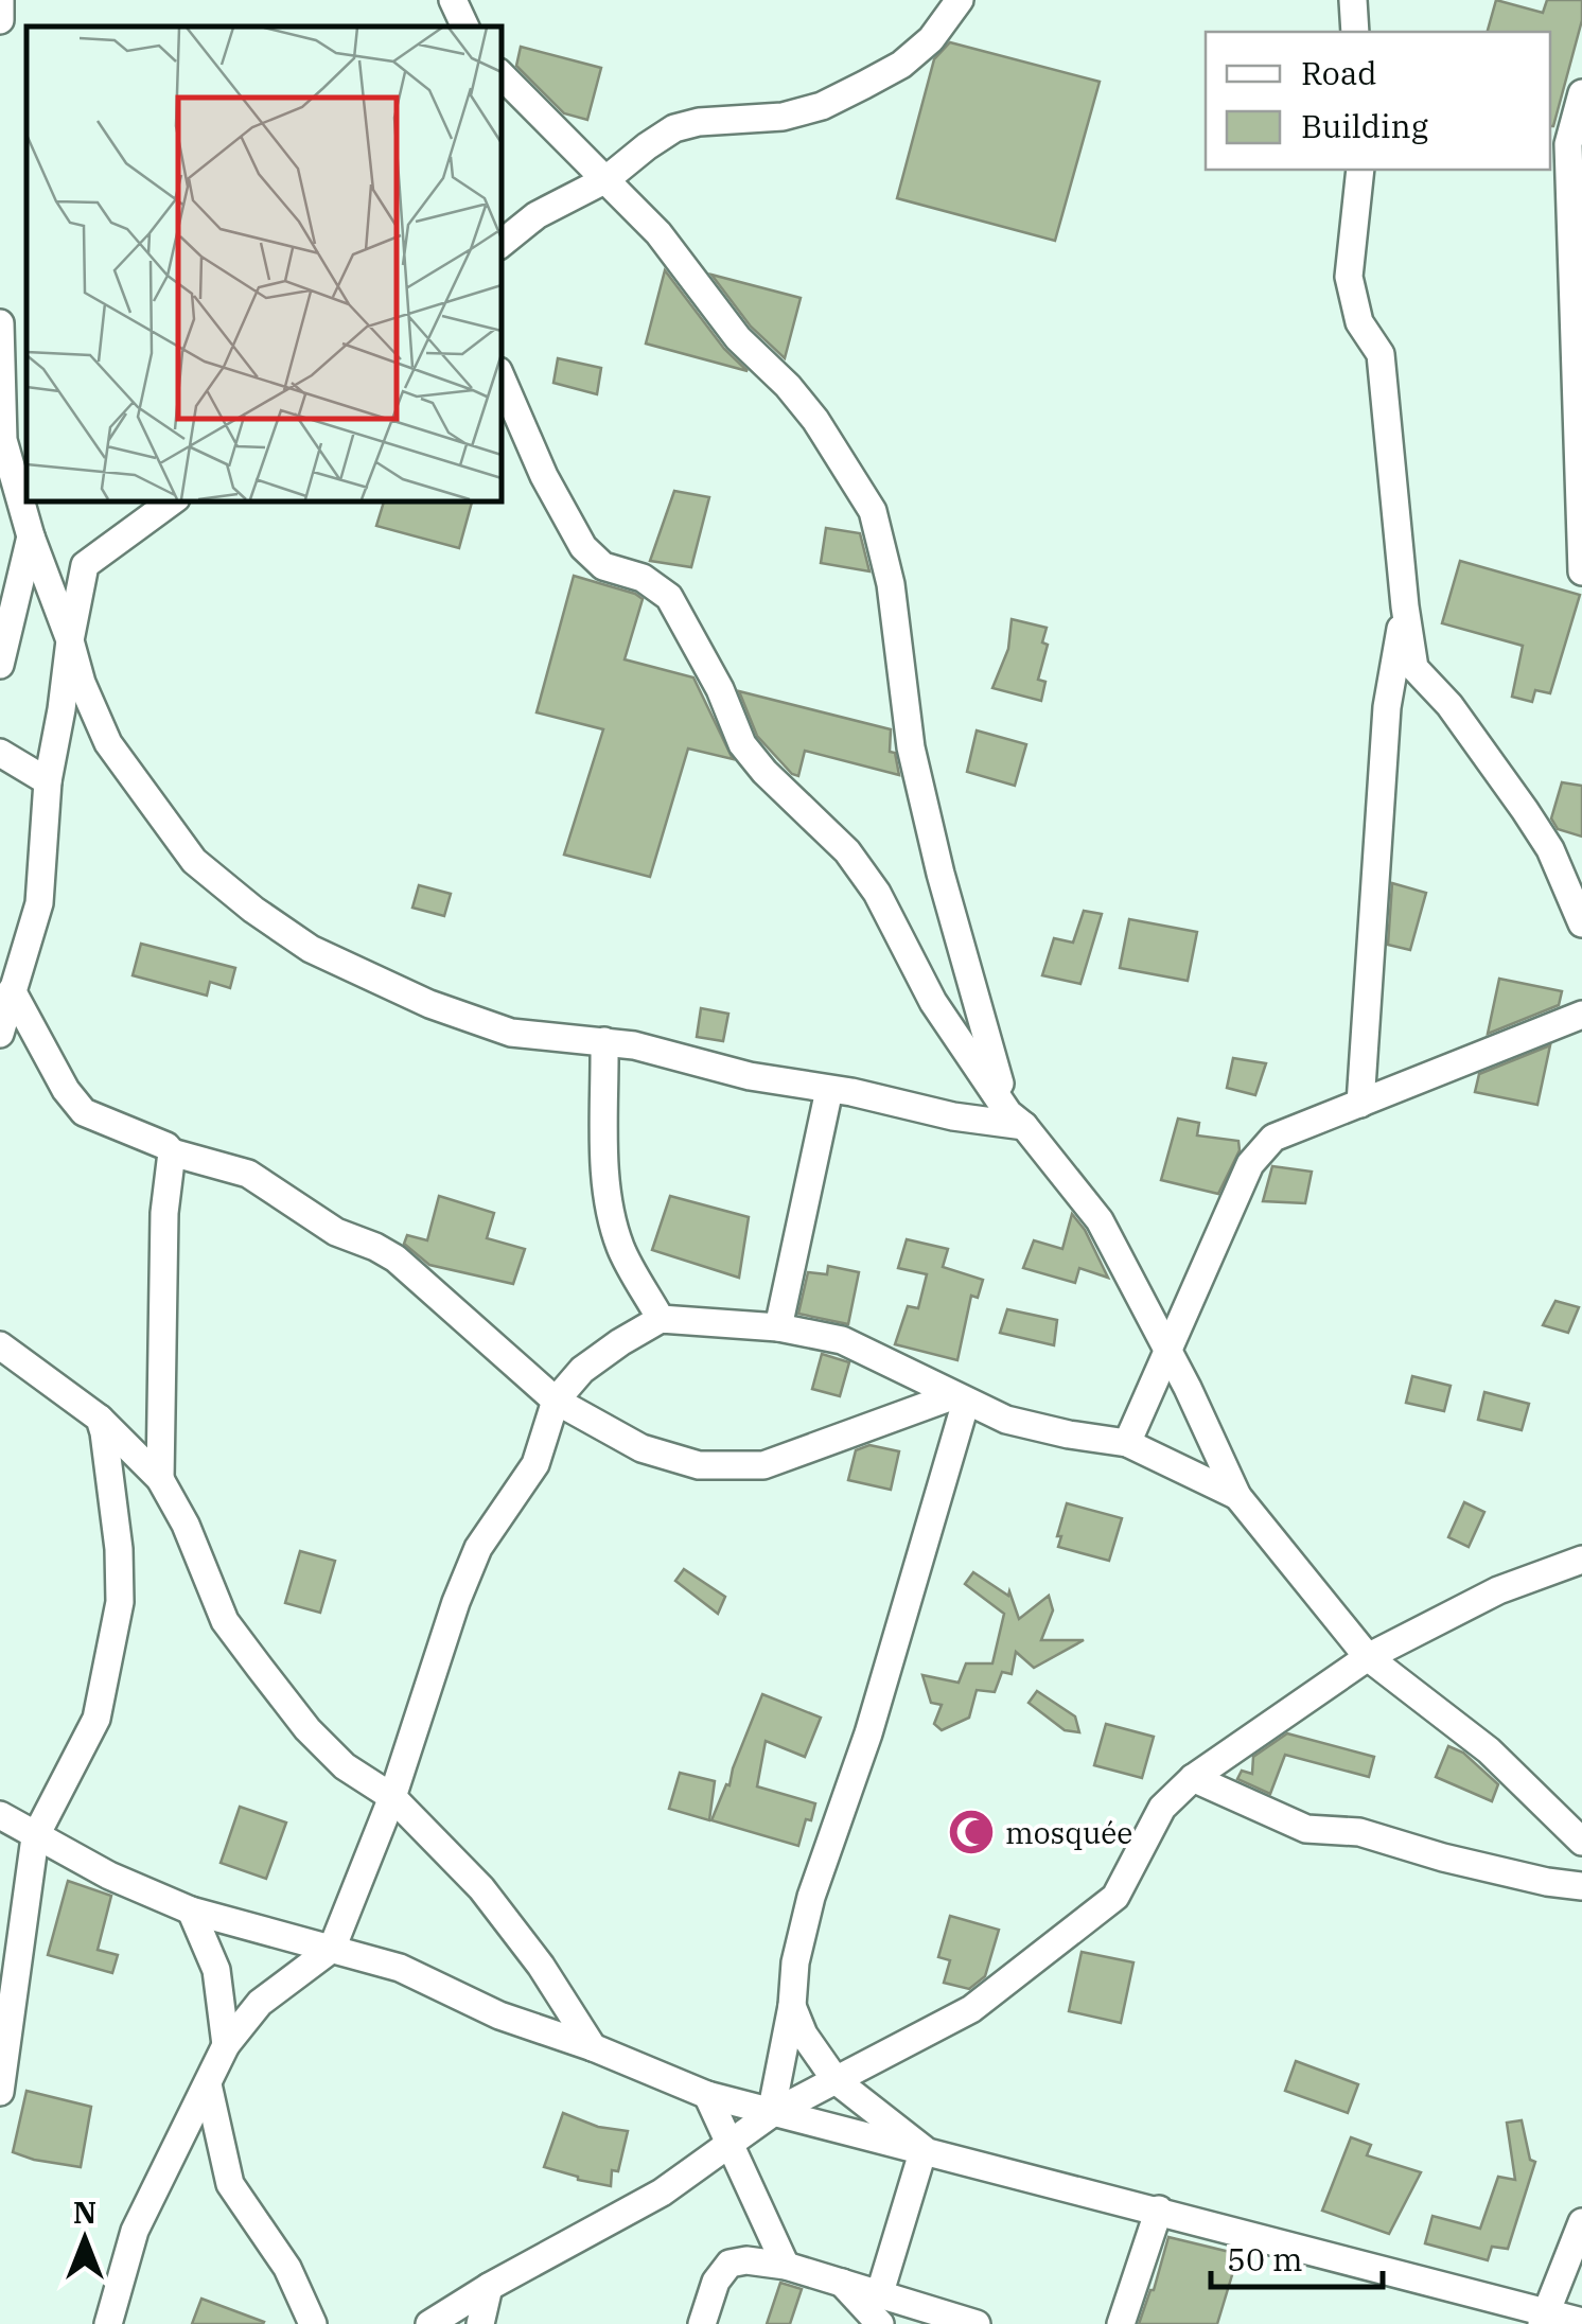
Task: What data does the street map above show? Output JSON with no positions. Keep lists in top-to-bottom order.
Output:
{
  "places": {
    "mosque": ["mosquée"]
  },
  "legend": ["Road", "Building"],
  "scale_bar": "50 m",
  "north": "top"
}
